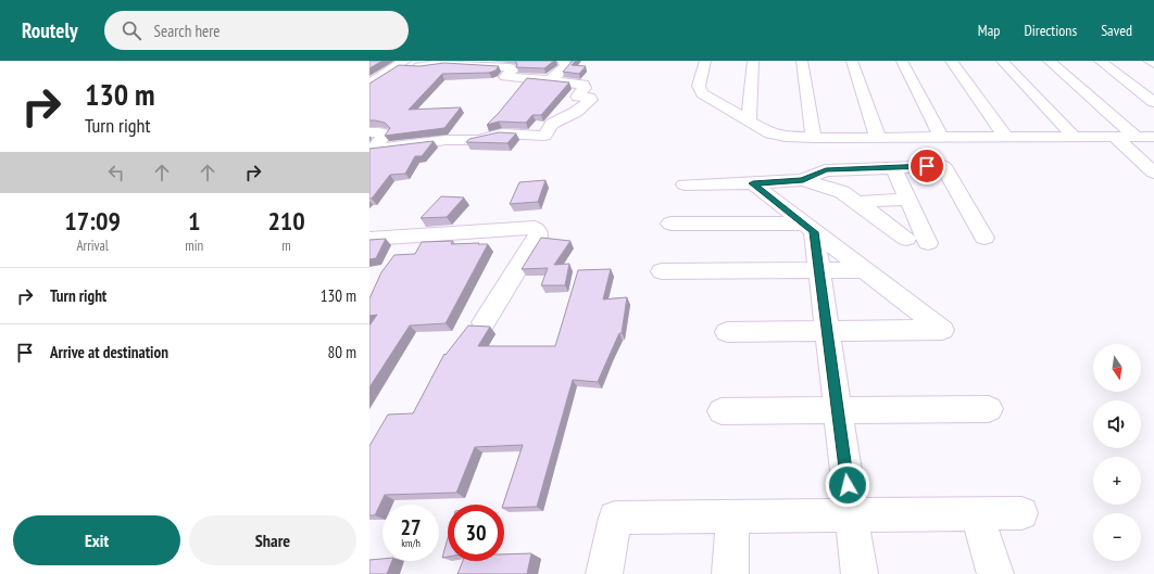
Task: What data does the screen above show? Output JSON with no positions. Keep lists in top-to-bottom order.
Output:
{
  "north": "bottom",
  "page": {
    "header": "Routely",
    "search": "Search here",
    "nav": ["Map", "Directions", "Saved"],
    "turn": ["130 m", "Turn right"],
    "eta": [
      "17:09",
      "Arrival",
      "1",
      "min",
      "210",
      "m"
    ],
    "list": [
      {
        "name": "Turn right",
        "value": "130 m"
      },
      {
        "name": "Arrive at destination",
        "value": "80 m"
      }
    ],
    "map_buttons": ["+", "−"],
    "speed": "27 km/h",
    "limit": "30",
    "buttons": ["Exit", "Share"]
  }
}
